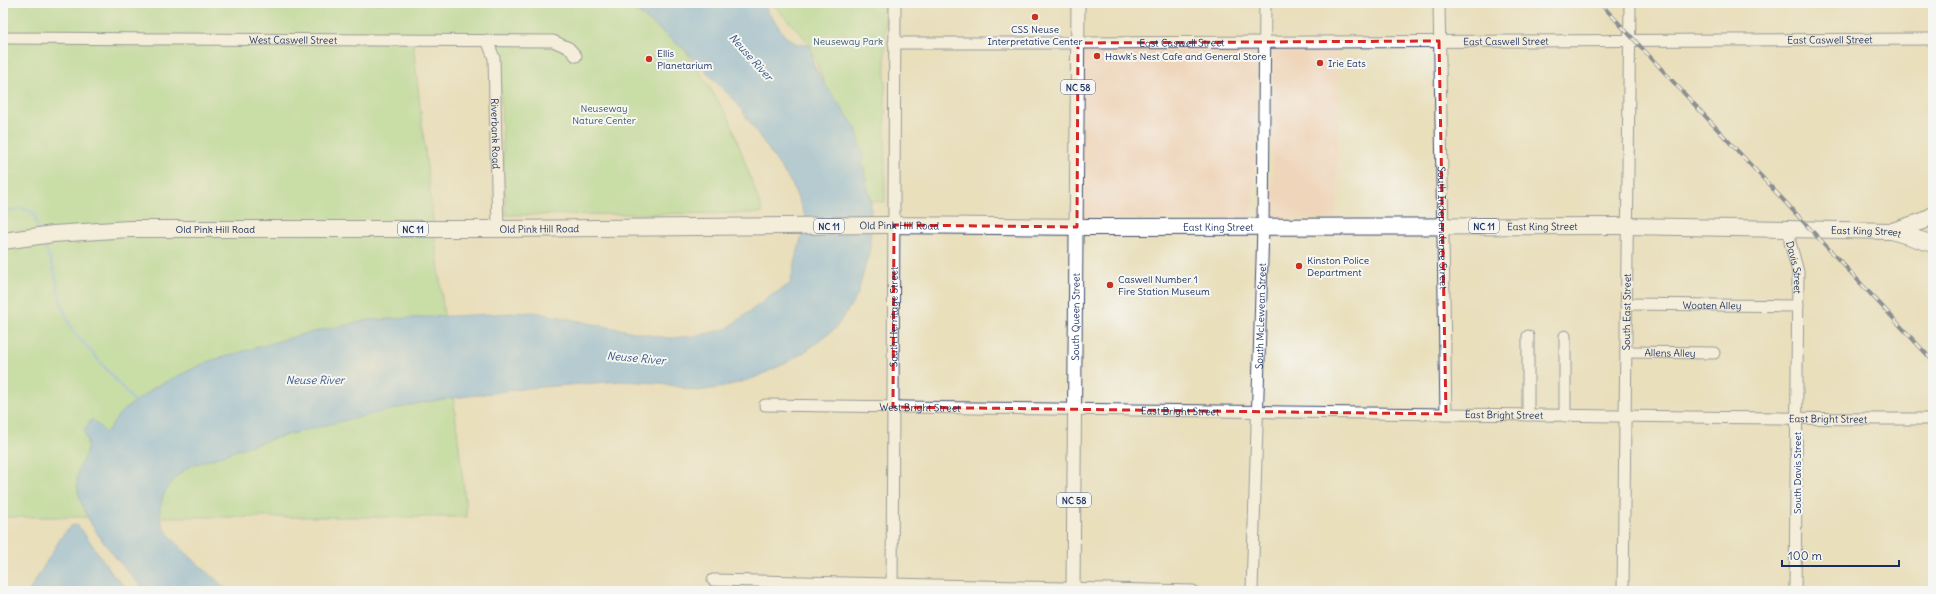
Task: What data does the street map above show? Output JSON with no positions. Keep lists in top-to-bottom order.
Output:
{
  "streets": {
    "highway": ["NC 11", "Old Pink Hill Road", "East King Street"],
    "main road": ["NC 58", "South Queen Street"],
    "street": [
      "West Caswell Street",
      "East Caswell Street",
      "Riverbank Road",
      "South Independence Street",
      "Davis Street",
      "Wooten Alley",
      "South East Street",
      "South McLewean Street",
      "South Herritage Street",
      "Allens Alley",
      "West Bright Street",
      "East Bright Street",
      "South Davis Street"
    ]
  },
  "crossings": [
    ["West Caswell Street", "Riverbank Road"],
    ["East Caswell Street", "NC 58"],
    ["East Caswell Street", "South Independence Street"],
    ["East Caswell Street", "South East Street"],
    ["East Caswell Street", "South McLewean Street"],
    ["East Caswell Street", "South Queen Street"],
    ["NC 58", "South Queen Street"],
    ["Riverbank Road", "Old Pink Hill Road"],
    ["NC 11", "East King Street"],
    ["Old Pink Hill Road", "East King Street"],
    ["Old Pink Hill Road", "South Herritage Street"],
    ["Old Pink Hill Road", "South Queen Street"],
    ["East King Street", "South Independence Street"],
    ["East King Street", "Davis Street"],
    ["East King Street", "South East Street"],
    ["East King Street", "South McLewean Street"],
    ["East King Street", "South Queen Street"],
    ["South Independence Street", "East Bright Street"],
    ["Davis Street", "Wooten Alley"],
    ["Davis Street", "South Davis Street"],
    ["Wooten Alley", "South East Street"],
    ["Wooten Alley", "South Davis Street"],
    ["South East Street", "Allens Alley"],
    ["South East Street", "East Bright Street"],
    ["South McLewean Street", "East Bright Street"],
    ["South Herritage Street", "West Bright Street"],
    ["South Queen Street", "West Bright Street"],
    ["South Queen Street", "East Bright Street"],
    ["West Bright Street", "East Bright Street"],
    ["East Bright Street", "South Davis Street"]
  ],
  "water": ["Neuse River"],
  "parks": ["Neuseway Park", "Neuseway Nature Center"],
  "places": [
    "CSS Neuse Interpretative Center",
    "Hawk's Nest Cafe and General Store",
    "Ellis Planetarium",
    "Irie Eats",
    "Kinston Police Department",
    "Caswell Number 1 Fire Station Museum"
  ],
  "scale_bar": "100 m"
}
